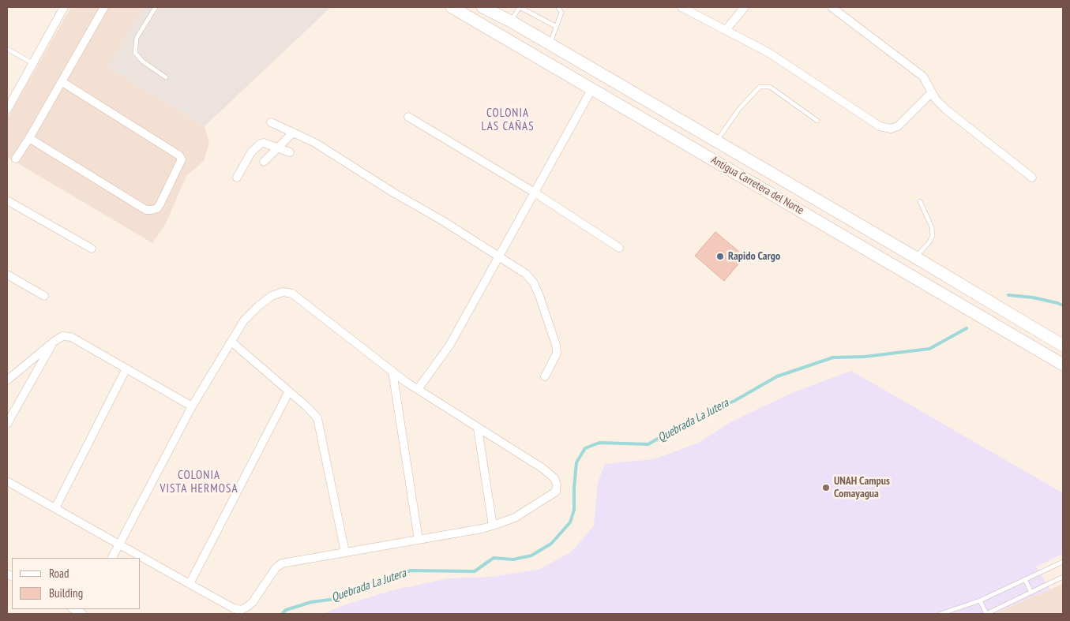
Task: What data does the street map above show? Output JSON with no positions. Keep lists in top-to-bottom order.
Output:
{
  "streets": {
    "main road": ["Antigua Carretera del Norte"]
  },
  "districts": ["COLONIA LAS CAÑAS", "COLONIA VISTA HERMOSA"],
  "water": ["Quebrada La Jutera"],
  "places": ["Rapido Cargo", "UNAH Campus Comayagua"],
  "legend": ["Road", "Building"]
}
